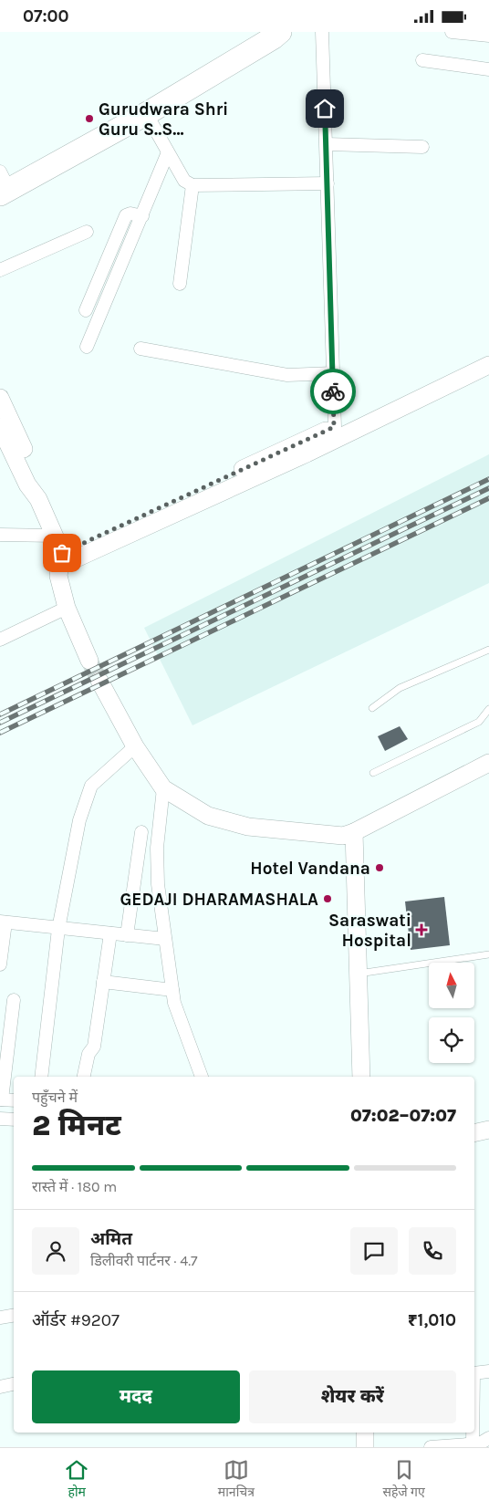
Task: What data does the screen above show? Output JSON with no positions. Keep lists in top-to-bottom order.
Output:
{
  "places": {
    "other": ["Gurudwara Shri Guru S..S...", "Hotel Vandana", "GEDAJI DHARAMASHALA"],
    "health": ["Saraswati Hospital"]
  },
  "north": "top",
  "page": {
    "status": "07:00",
    "heading": ["2 मिनट", "पहुँचने में", "07:02–07:07"],
    "panel": [
      "अमित",
      "डिलीवरी पार्टनर · 4.7",
      "ऑर्डर #9207",
      "₹1,010"
    ],
    "bar": "रास्ते में · 180 m",
    "buttons": ["मदद", "शेयर करें"],
    "tabs": ["होम", "मानचित्र", "सहेजे गए"]
  }
}
